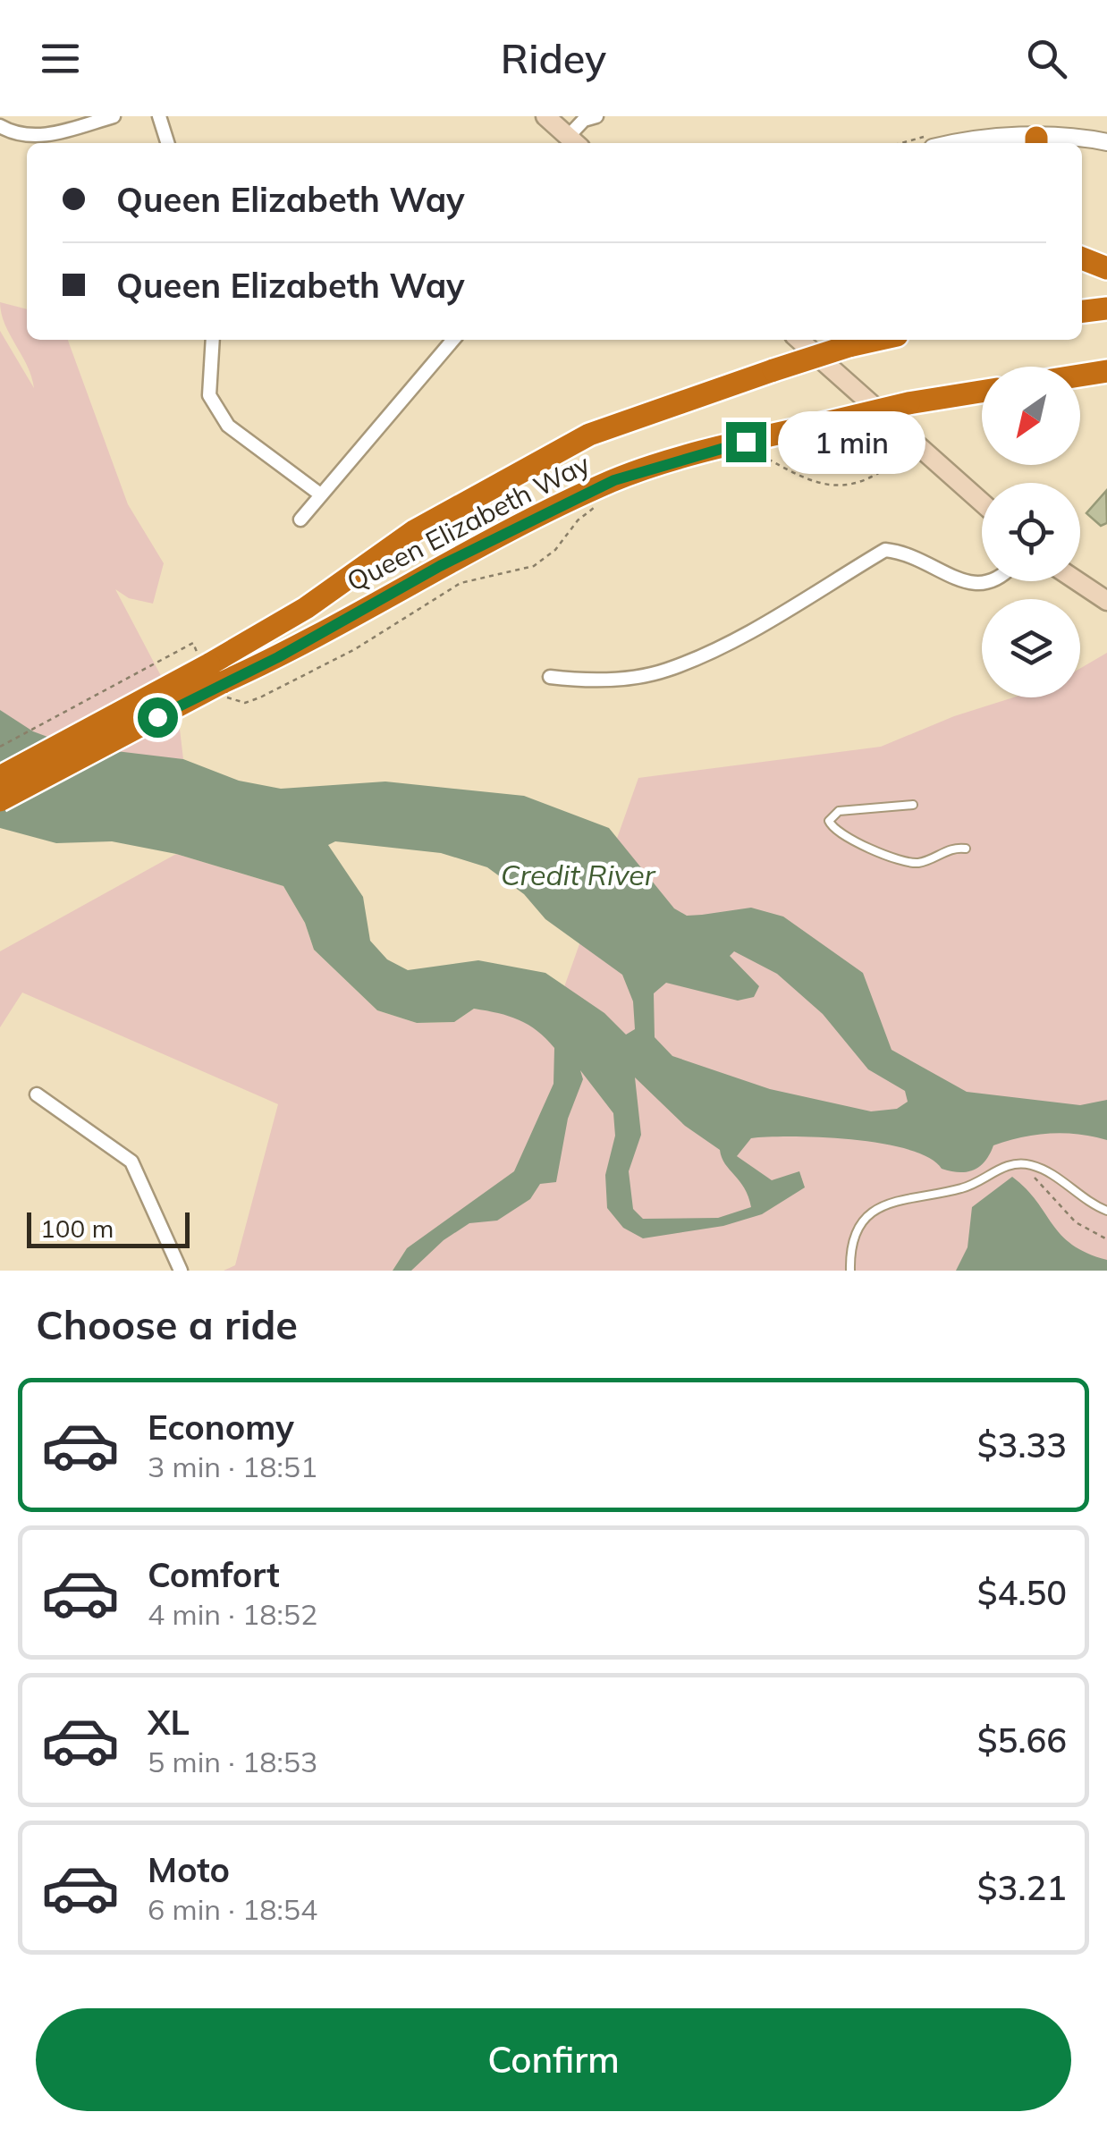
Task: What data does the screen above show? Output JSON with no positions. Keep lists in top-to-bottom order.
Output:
{
  "streets": {
    "highway": ["Queen Elizabeth Way"]
  },
  "water": ["Credit River"],
  "scale_bar": "100 m",
  "north": "bottom left",
  "page": {
    "header": "Ridey",
    "banner": ["Queen Elizabeth Way", "Queen Elizabeth Way"],
    "bubble": "1 min",
    "scale": "100 m",
    "heading": "Choose a ride",
    "list": [
      {
        "name": "Economy",
        "note": "3 min · 18:51",
        "value": "$3.33"
      },
      {
        "name": "Comfort",
        "note": "4 min · 18:52",
        "value": "$4.50"
      },
      {
        "name": "XL",
        "note": "5 min · 18:53",
        "value": "$5.66"
      },
      {
        "name": "Moto",
        "note": "6 min · 18:54",
        "value": "$3.21"
      }
    ],
    "buttons": "Confirm"
  }
}
